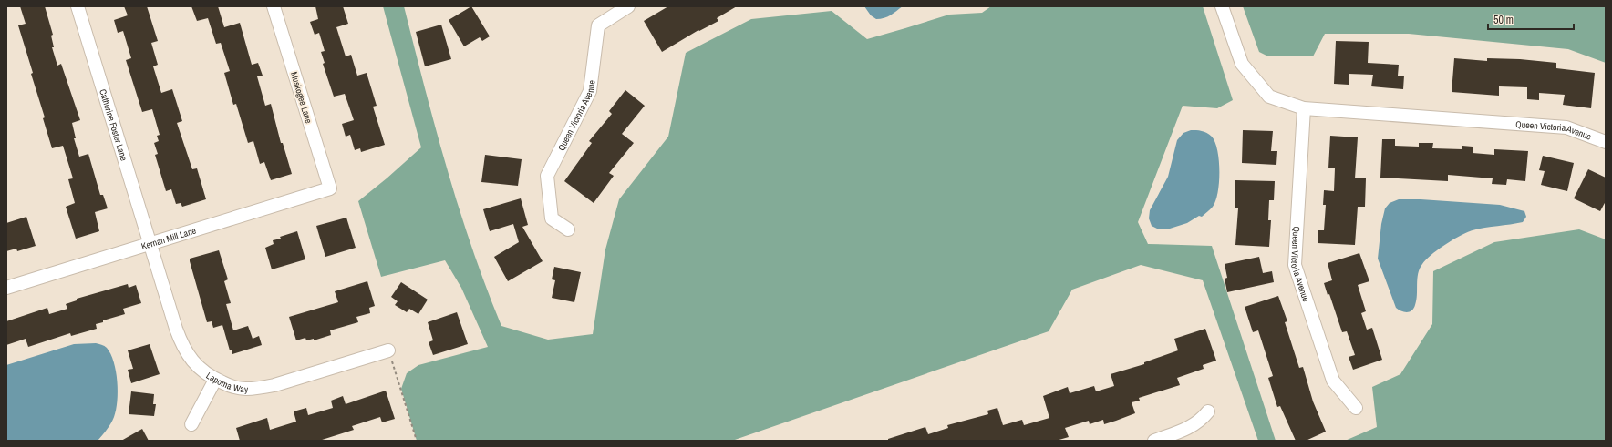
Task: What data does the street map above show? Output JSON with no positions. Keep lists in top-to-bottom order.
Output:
{
  "streets": {
    "street": [
      "Muskogee Lane",
      "Queen Victoria Avenue",
      "Catherine Foster Lane",
      "Kernan Mill Lane",
      "Lapoma Way"
    ]
  },
  "crossings": [
    ["Muskogee Lane", "Kernan Mill Lane"],
    ["Catherine Foster Lane", "Kernan Mill Lane"],
    ["Catherine Foster Lane", "Lapoma Way"],
    ["Kernan Mill Lane", "Lapoma Way"]
  ],
  "scale_bar": "50 m"
}
